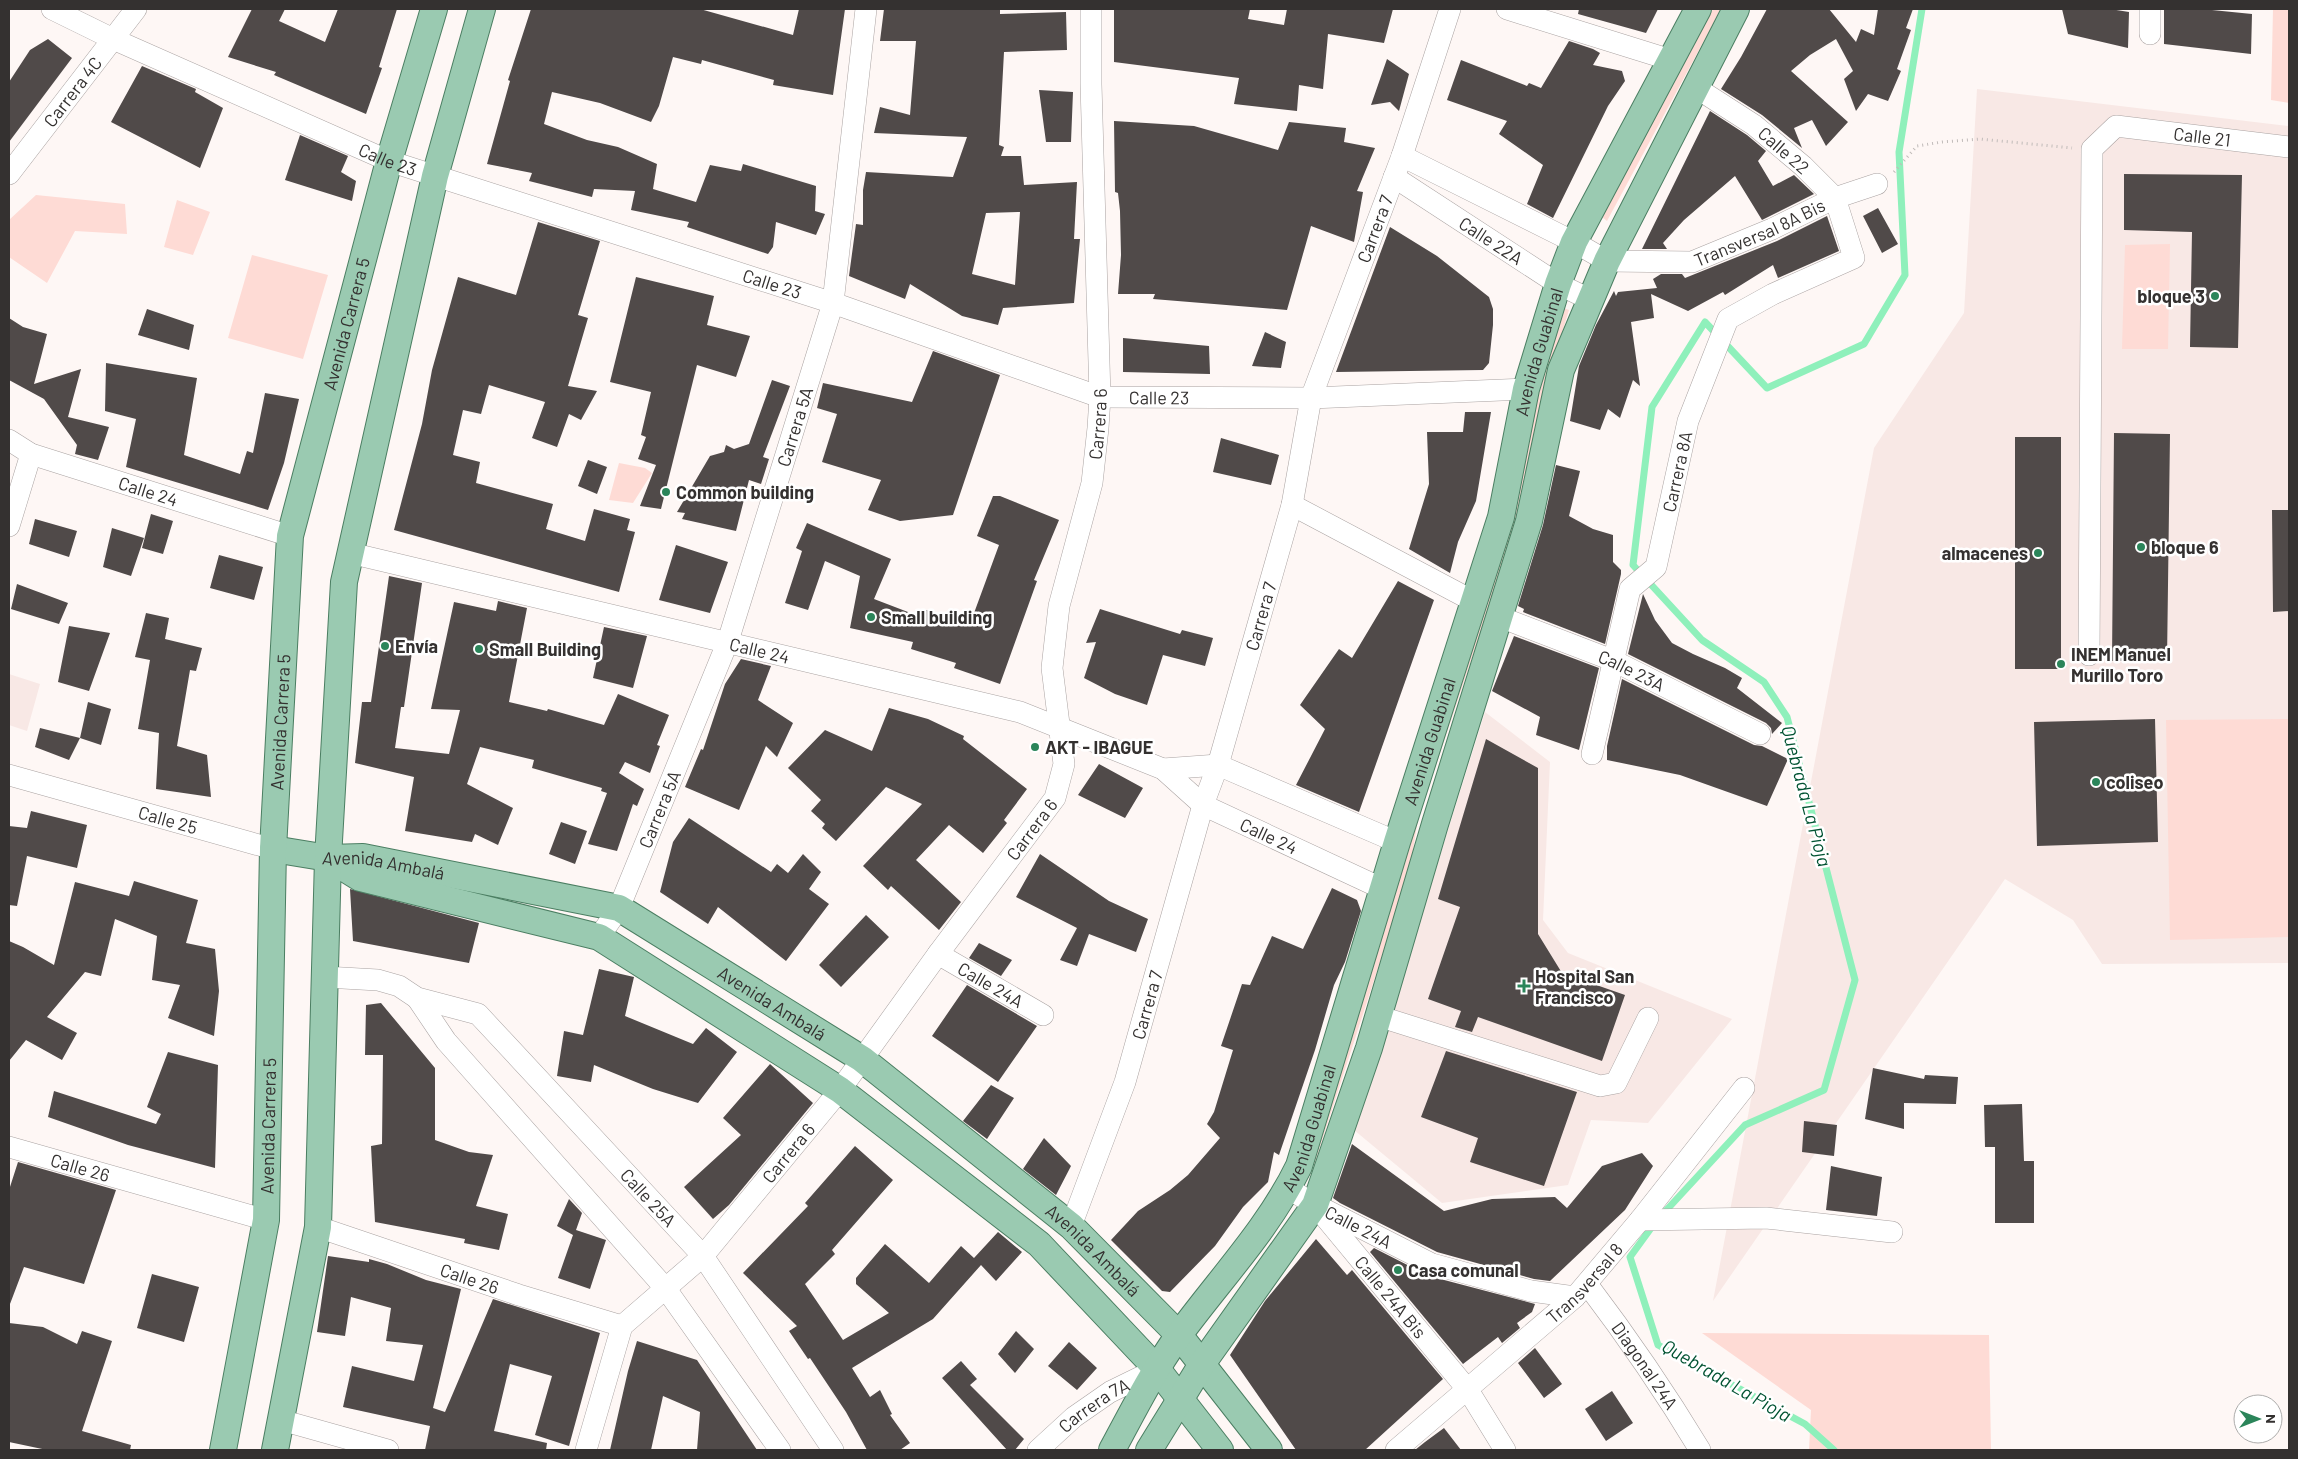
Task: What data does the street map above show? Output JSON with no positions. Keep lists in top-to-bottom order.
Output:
{
  "streets": {
    "main road": [
      "Avenida Carrera 5",
      "Avenida Guabinal",
      "Calle 25",
      "Avenida Ambalá"
    ],
    "street": [
      "Carrera 4C",
      "Calle 21",
      "Calle 22",
      "Calle 23",
      "Carrera 7",
      "Transversal 8A Bis",
      "Calle 22A",
      "Carrera 6",
      "Carrera 5A",
      "Carrera 8A",
      "Calle 24",
      "Calle 23A",
      "Calle 24A",
      "Calle 26",
      "Calle 25A",
      "Transversal 8",
      "Calle 24A Bis",
      "Diagonal 24A",
      "Carrera 7A"
    ]
  },
  "crossings": [
    ["Carrera 4C", "Calle 23"],
    ["Calle 22", "Transversal 8A Bis"],
    ["Calle 22", "Avenida Guabinal"],
    ["Calle 22", "Carrera 8A"],
    ["Calle 23", "Carrera 7"],
    ["Calle 23", "Avenida Carrera 5"],
    ["Calle 23", "Avenida Guabinal"],
    ["Calle 23", "Carrera 6"],
    ["Calle 23", "Carrera 5A"],
    ["Carrera 7", "Calle 22A"],
    ["Carrera 7", "Calle 24"],
    ["Carrera 7", "Avenida Ambalá"],
    ["Transversal 8A Bis", "Calle 22A"],
    ["Transversal 8A Bis", "Avenida Guabinal"],
    ["Calle 22A", "Avenida Guabinal"],
    ["Avenida Carrera 5", "Calle 24"],
    ["Avenida Carrera 5", "Calle 25"],
    ["Avenida Carrera 5", "Calle 26"],
    ["Avenida Guabinal", "Calle 24"],
    ["Avenida Guabinal", "Calle 23A"],
    ["Avenida Guabinal", "Avenida Ambalá"],
    ["Avenida Guabinal", "Calle 24A"],
    ["Avenida Guabinal", "Calle 24A Bis"],
    ["Avenida Guabinal", "Carrera 7A"],
    ["Carrera 6", "Calle 24"],
    ["Carrera 6", "Avenida Ambalá"],
    ["Carrera 6", "Calle 24A"],
    ["Carrera 6", "Calle 26"],
    ["Carrera 6", "Calle 25A"],
    ["Carrera 5A", "Calle 24"],
    ["Carrera 5A", "Avenida Ambalá"],
    ["Carrera 8A", "Calle 23A"],
    ["Calle 25", "Avenida Ambalá"],
    ["Avenida Ambalá", "Carrera 7A"],
    ["Calle 24A", "Transversal 8"],
    ["Calle 24A", "Calle 24A Bis"],
    ["Calle 24A", "Diagonal 24A"],
    ["Transversal 8", "Calle 24A Bis"],
    ["Transversal 8", "Diagonal 24A"]
  ],
  "water": ["Quebrada La Pioja"],
  "places": {
    "other": [
      "bloque 3",
      "Common building",
      "bloque 6",
      "almacenes",
      "Small building",
      "Envía",
      "Small Building",
      "INEM Manuel Murillo Toro",
      "AKT - IBAGUE",
      "coliseo",
      "Casa comunal"
    ],
    "health": ["Hospital San Francisco"]
  },
  "north": "right"
}
